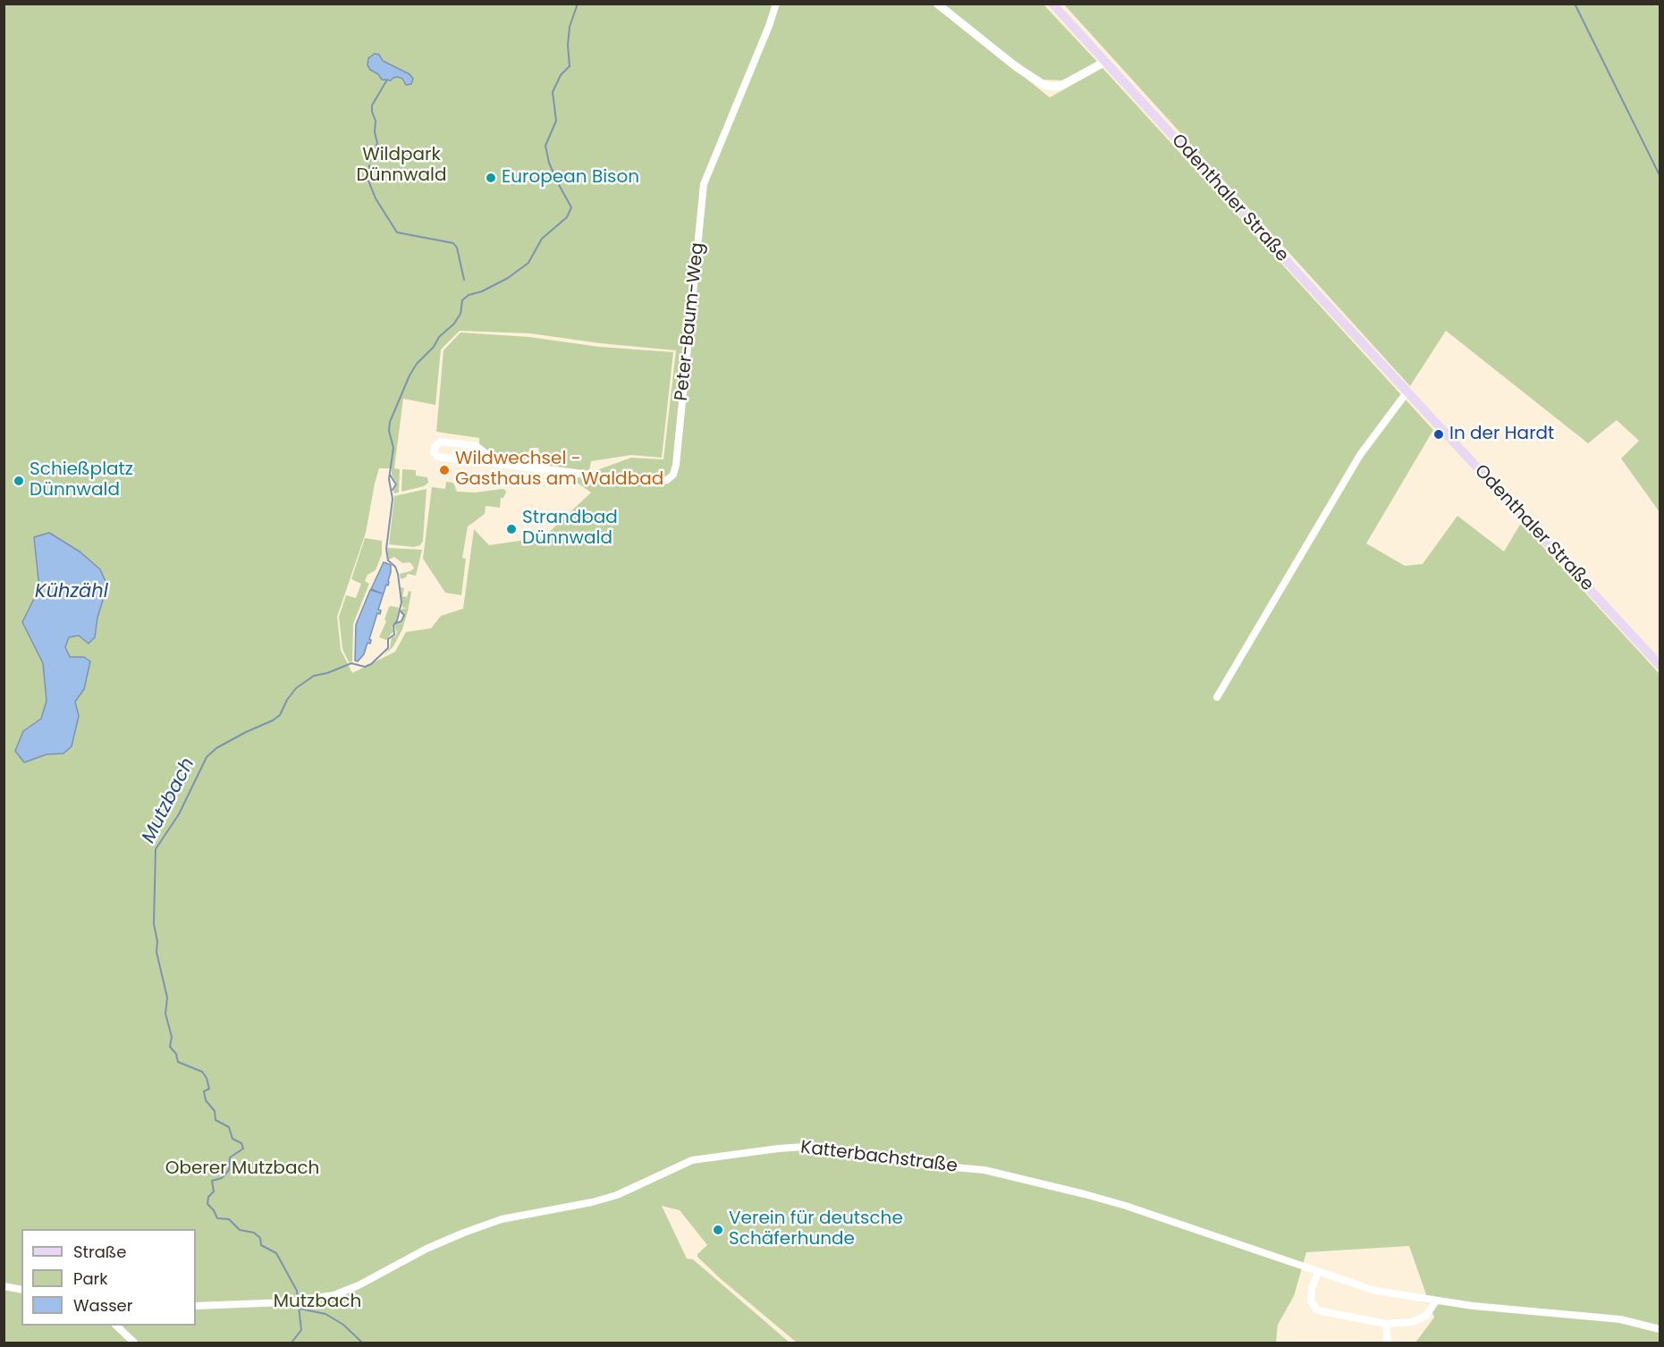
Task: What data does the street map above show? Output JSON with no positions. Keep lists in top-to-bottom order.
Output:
{
  "streets": {
    "main road": ["Odenthaler Straße"],
    "street": ["Peter-Baum-Weg", "Katterbachstraße"]
  },
  "water": ["Kühzähl", "Mutzbach"],
  "parks": ["Wildpark Dünnwald", "Oberer Mutzbach", "Mutzbach"],
  "places": [
    "European Bison",
    "In der Hardt",
    "Wildwechsel - Gasthaus am Waldbad",
    "Schießplatz Dünnwald",
    "Strandbad Dünnwald",
    "Verein für deutsche Schäferhunde"
  ],
  "legend": ["Straße", "Park", "Wasser"]
}
